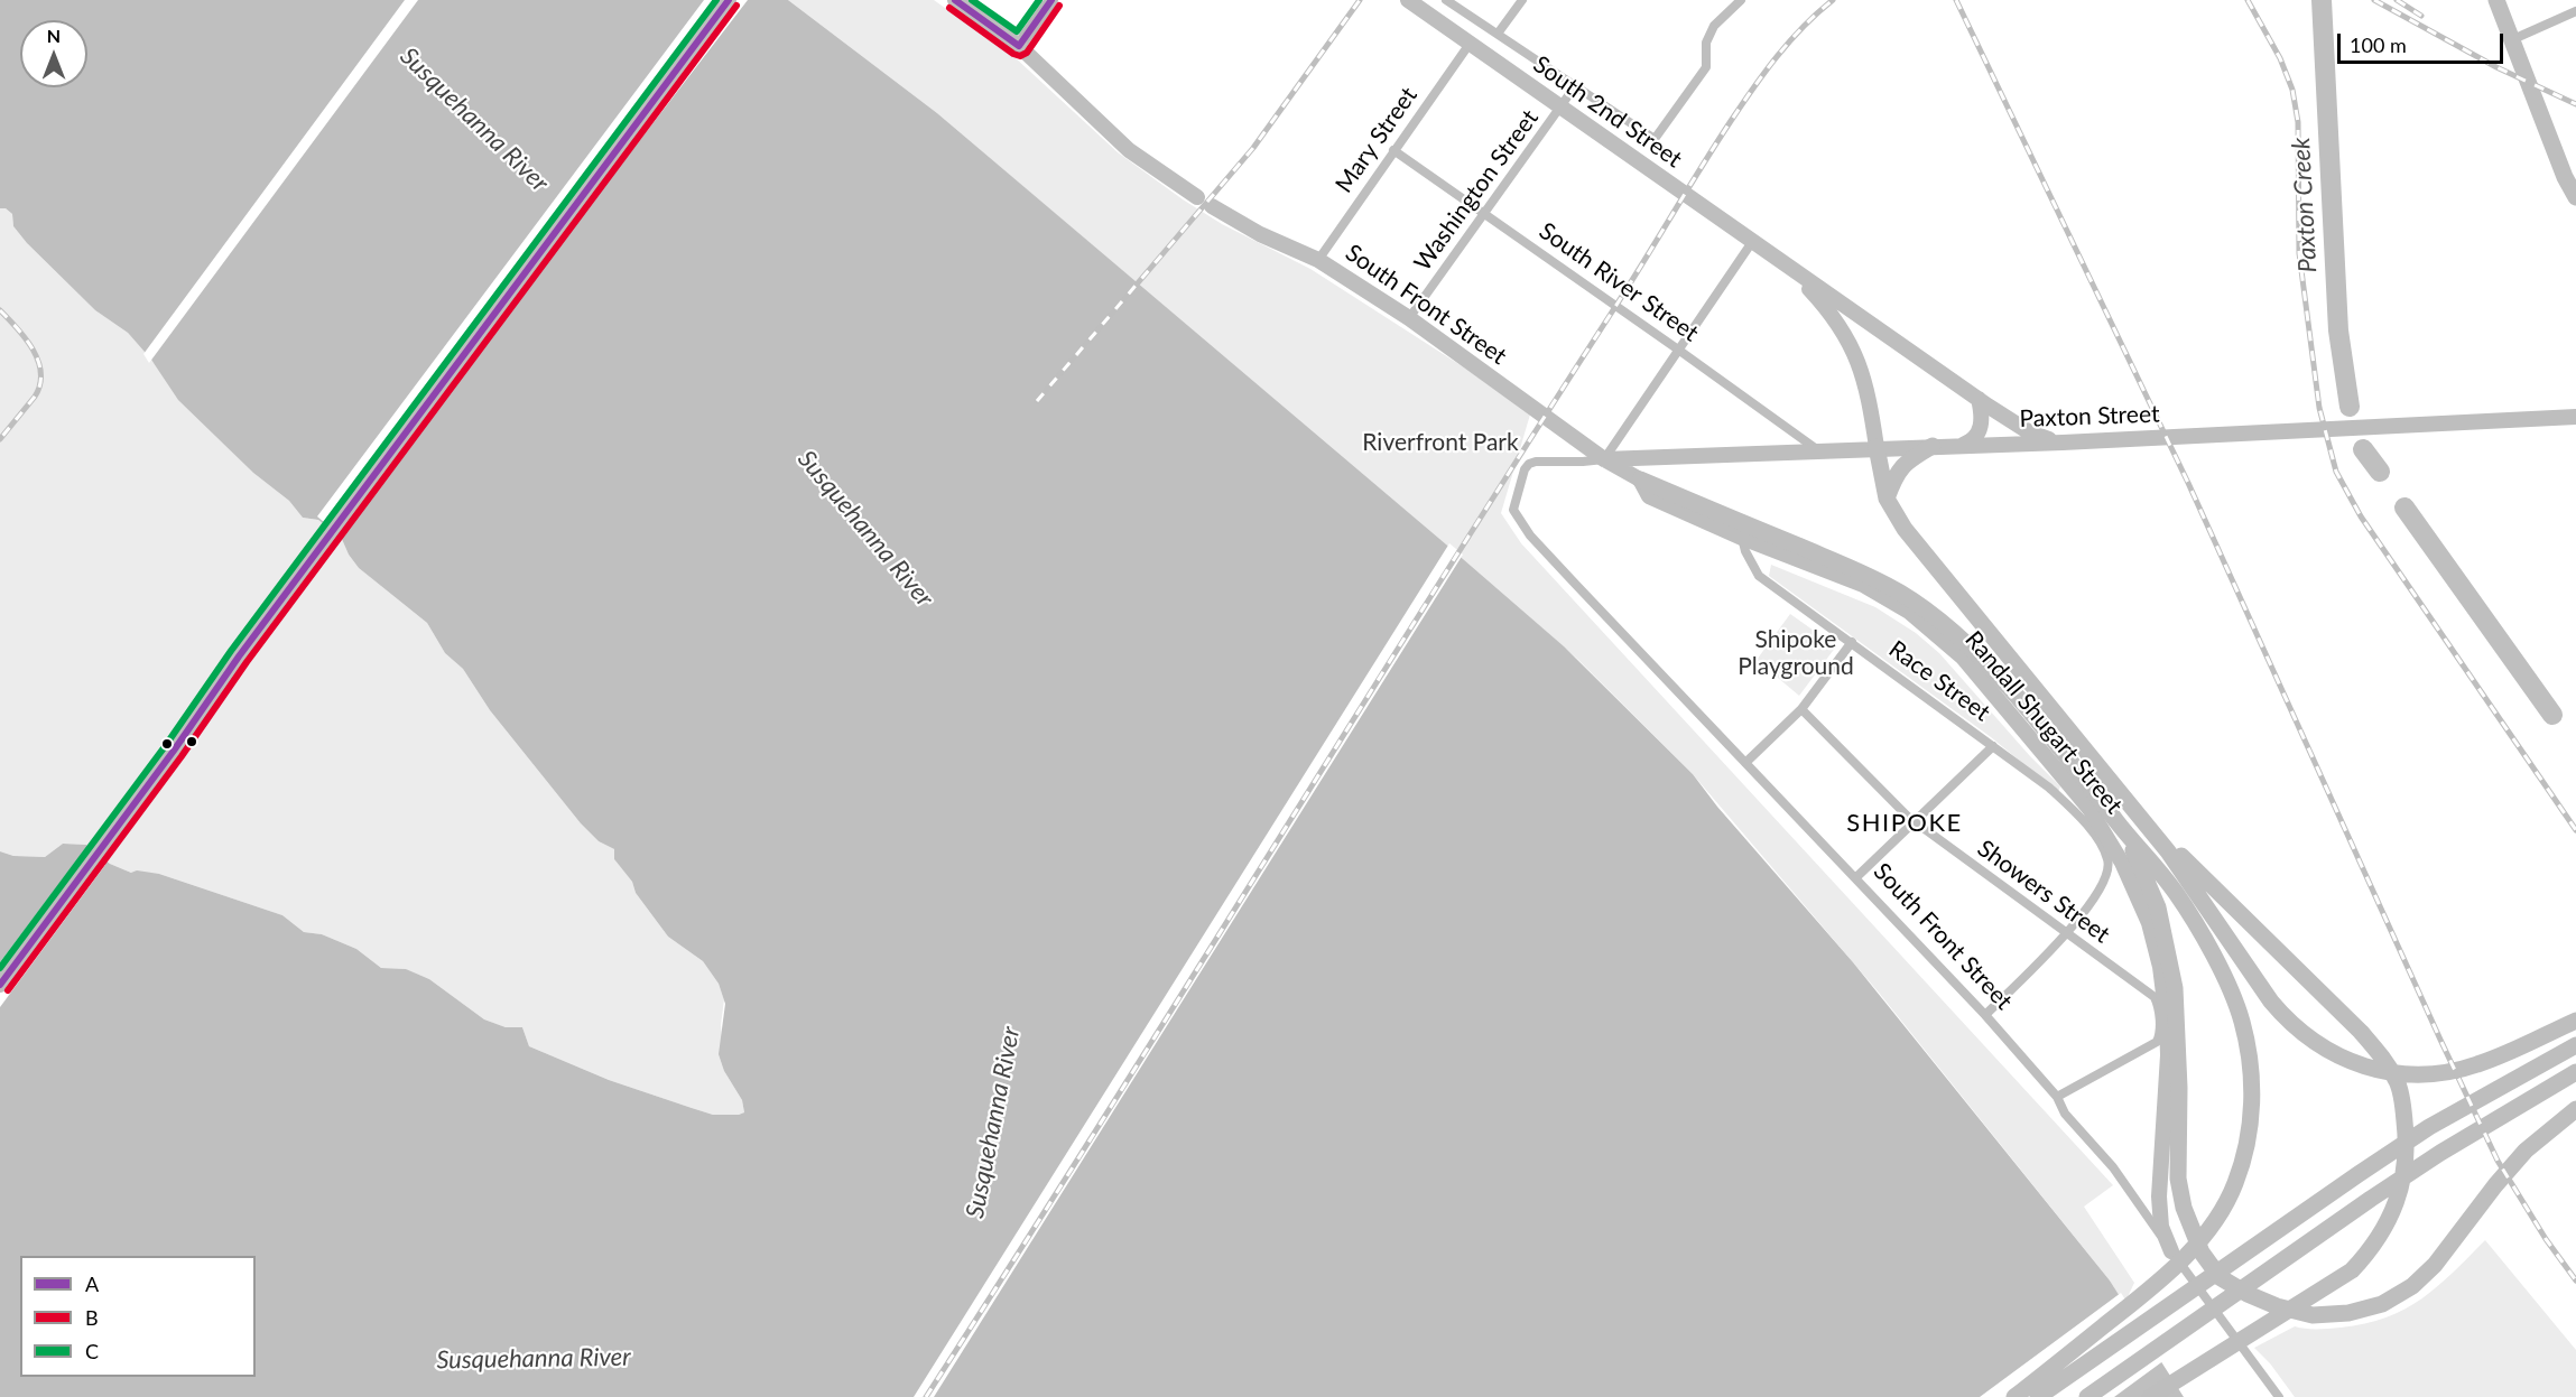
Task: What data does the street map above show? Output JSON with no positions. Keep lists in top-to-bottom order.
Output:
{
  "streets": {
    "main road": [
      "South 2nd Street",
      "South Front Street",
      "Paxton Street",
      "Randall Shugart Street"
    ],
    "street": [
      "Mary Street",
      "Washington Street",
      "South River Street",
      "Race Street",
      "Showers Street"
    ]
  },
  "crossings": [
    ["South 2nd Street", "Mary Street"],
    ["South 2nd Street", "Washington Street"],
    ["South 2nd Street", "Paxton Street"],
    ["Mary Street", "South River Street"],
    ["Mary Street", "South Front Street"],
    ["Washington Street", "South River Street"],
    ["Washington Street", "South Front Street"],
    ["South River Street", "Paxton Street"],
    ["South Front Street", "Paxton Street"],
    ["South Front Street", "Randall Shugart Street"],
    ["South Front Street", "Showers Street"],
    ["Race Street", "Randall Shugart Street"],
    ["Race Street", "Showers Street"]
  ],
  "districts": ["SHIPOKE"],
  "water": ["Susquehanna River", "Paxton Creek"],
  "parks": ["Riverfront Park", "Shipoke Playground"],
  "lines": ["transit line A", "transit line C", "transit line B"],
  "legend": ["A", "B", "C"],
  "scale_bar": "100 m",
  "north": "top"
}
